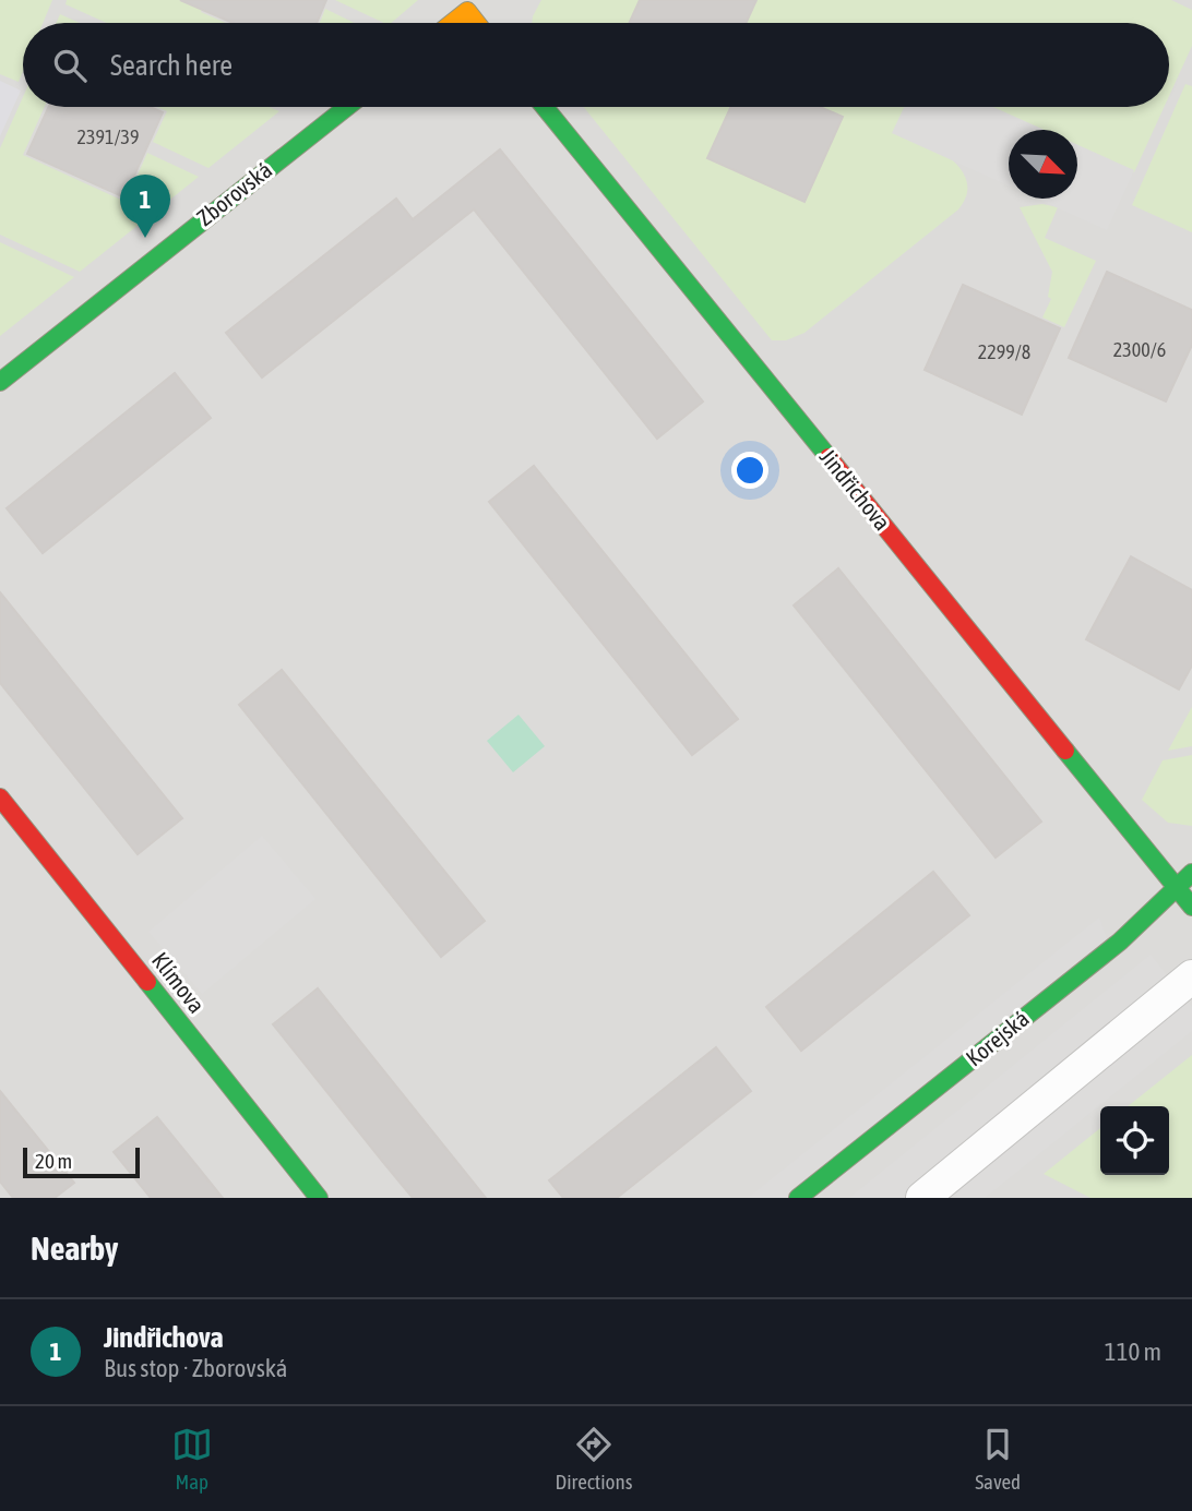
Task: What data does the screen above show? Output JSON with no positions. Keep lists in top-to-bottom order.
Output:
{
  "streets": {
    "street": [
      "Zborovská",
      "Jindřichova",
      "Klímova",
      "Korejská"
    ]
  },
  "crossings": [
    ["Jindřichova", "Korejská"]
  ],
  "house_numbers": ["2391/39", "2300/6", "2299/8"],
  "scale_bar": "20 m",
  "north": "bottom right",
  "page": {
    "search": "Search here",
    "pins": "1",
    "scale": "20 m",
    "heading": "Nearby",
    "list": [
      {
        "mark": "1",
        "name": "Jindřichova",
        "note": "Bus stop · Zborovská",
        "value": "110 m"
      }
    ],
    "nav": ["Map", "Directions", "Saved"]
  }
}
